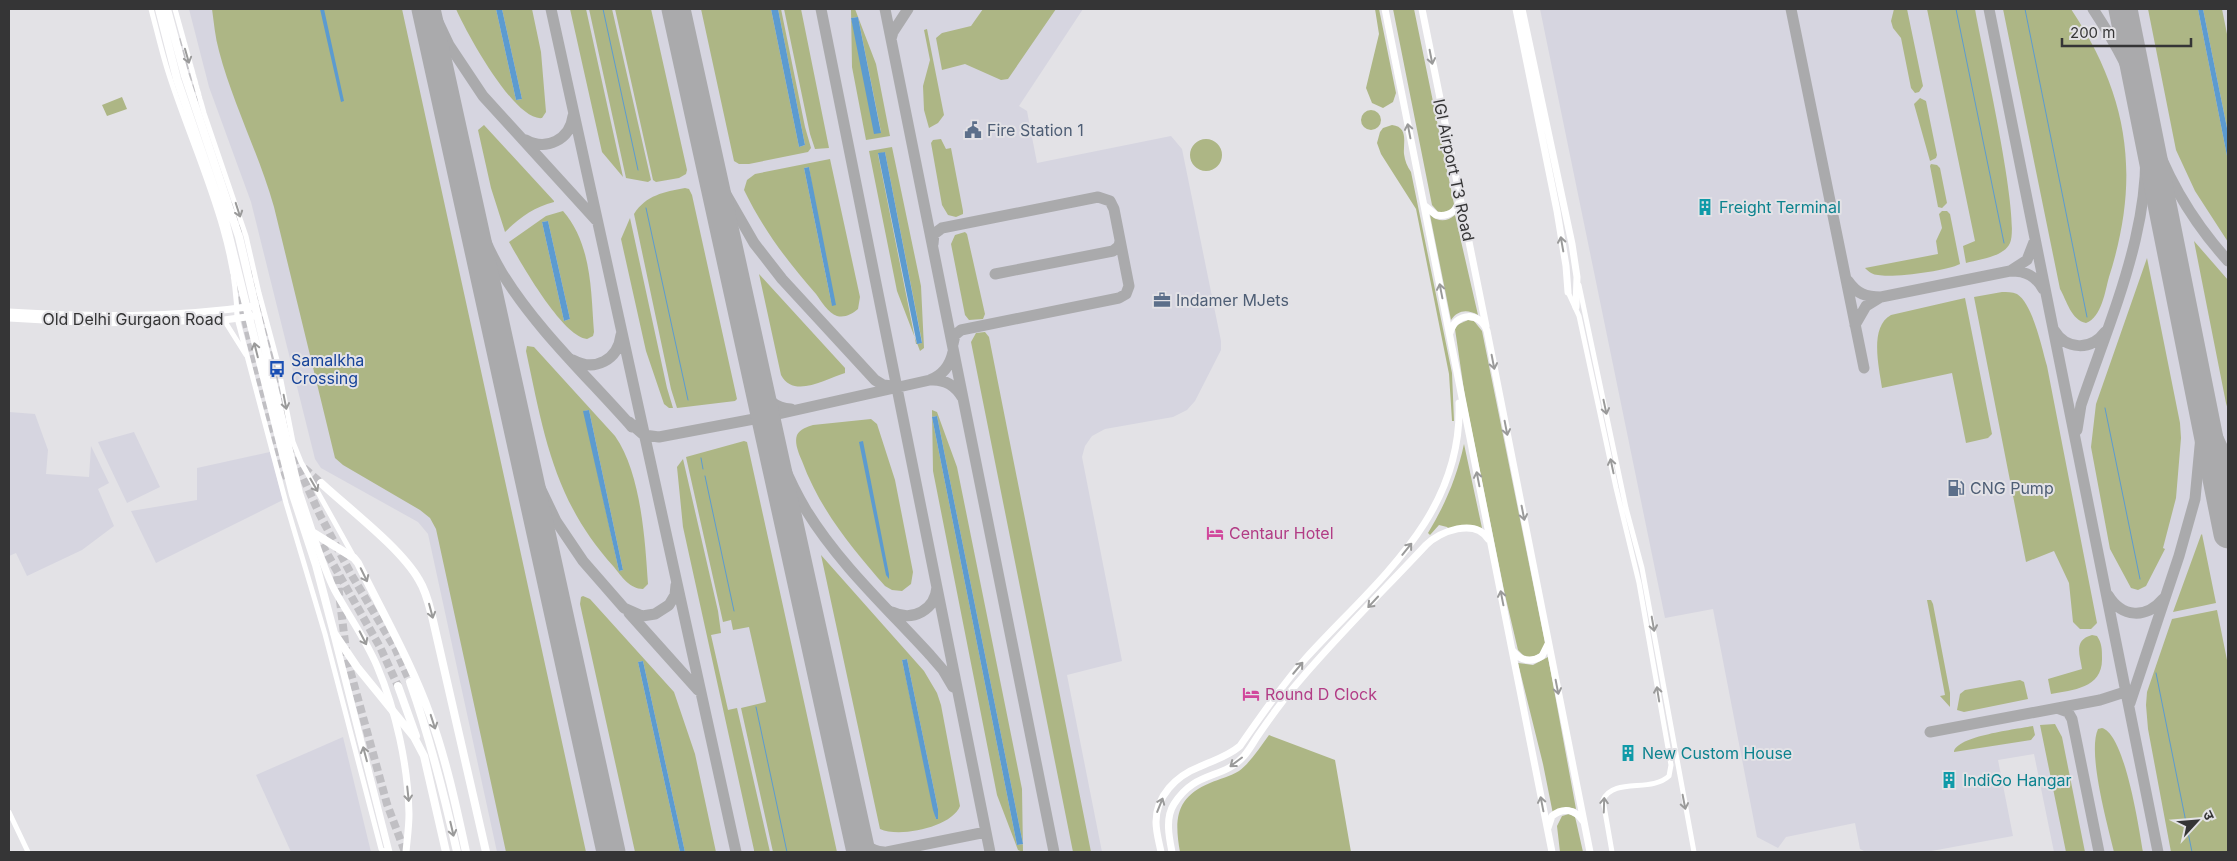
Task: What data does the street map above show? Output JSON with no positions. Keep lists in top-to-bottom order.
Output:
{
  "streets": {
    "main road": ["IGI Airport T3 Road", "Old Delhi Gurgaon Road"]
  },
  "places": {
    "public building": ["Fire Station 1"],
    "building": ["Freight Terminal", "New Custom House", "IndiGo Hangar"],
    "office": ["Indamer MJets"],
    "bus stop": ["Samalkha Crossing"],
    "fuel station": ["CNG Pump"],
    "hotel": ["Centaur Hotel", "Round D Clock"]
  },
  "scale_bar": "200 m",
  "north": "top right"
}
